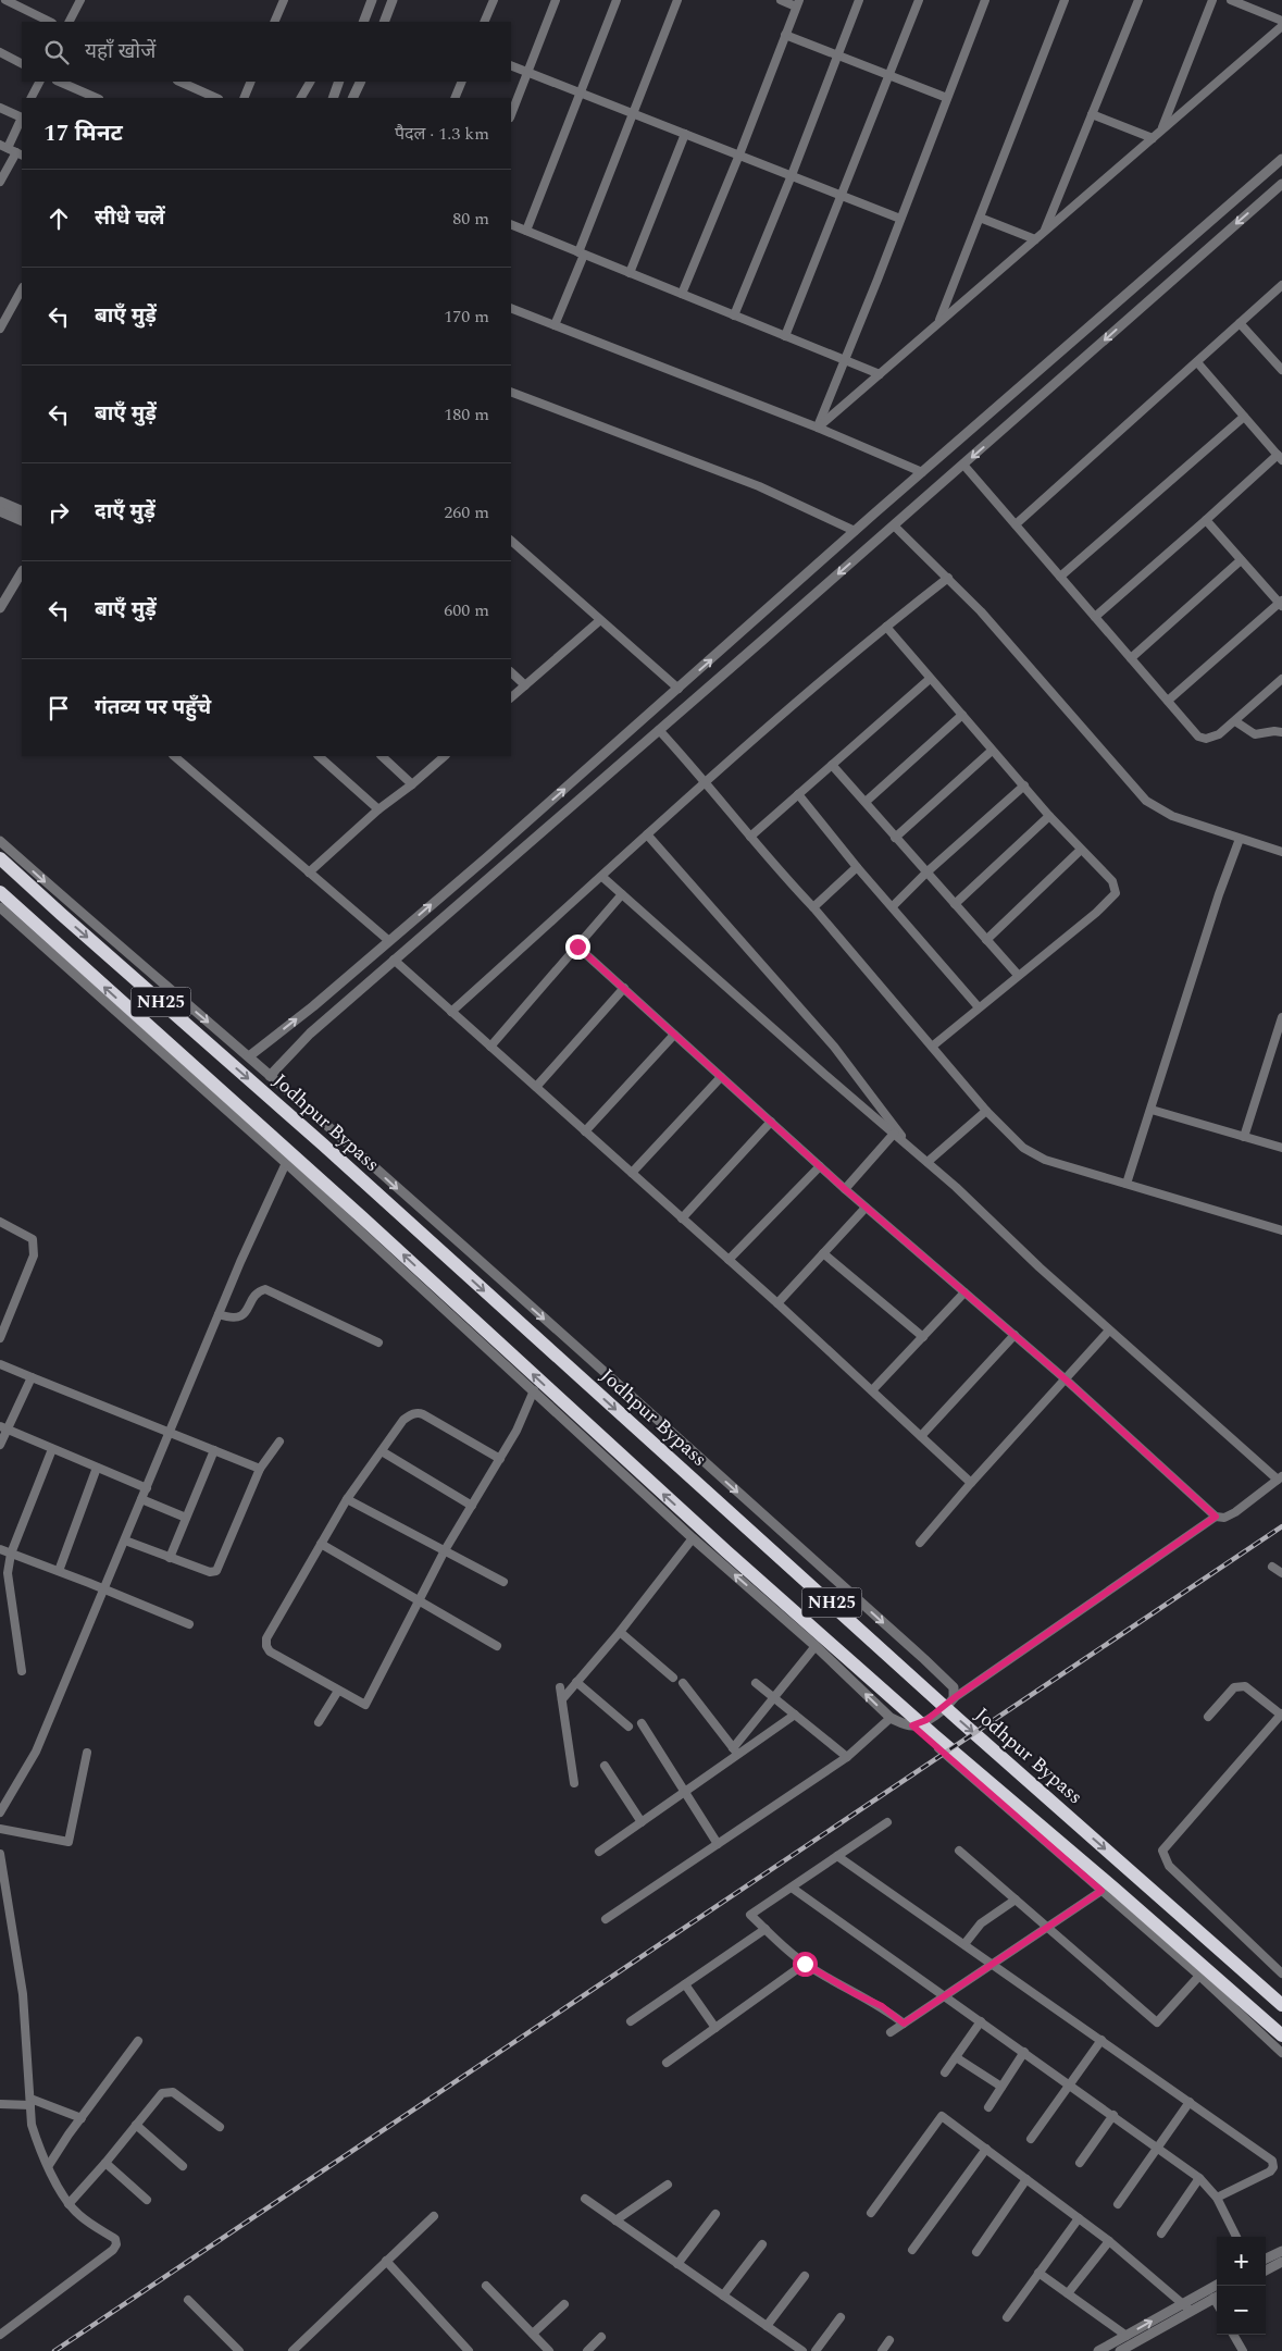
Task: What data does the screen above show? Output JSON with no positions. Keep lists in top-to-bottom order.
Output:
{
  "streets": {
    "highway": ["NH25", "Jodhpur Bypass"]
  },
  "page": {
    "search": "यहाँ खोजें",
    "heading": ["17 मिनट", "पैदल · 1.3 km"],
    "list": [
      ["सीधे चलें", "80 m"],
      ["बाएँ मुड़ें", "170 m"],
      ["बाएँ मुड़ें", "180 m"],
      ["दाएँ मुड़ें", "260 m"],
      ["बाएँ मुड़ें", "600 m"],
      "गंतव्य पर पहुँचे"
    ],
    "map_buttons": ["+", "−"]
  }
}
